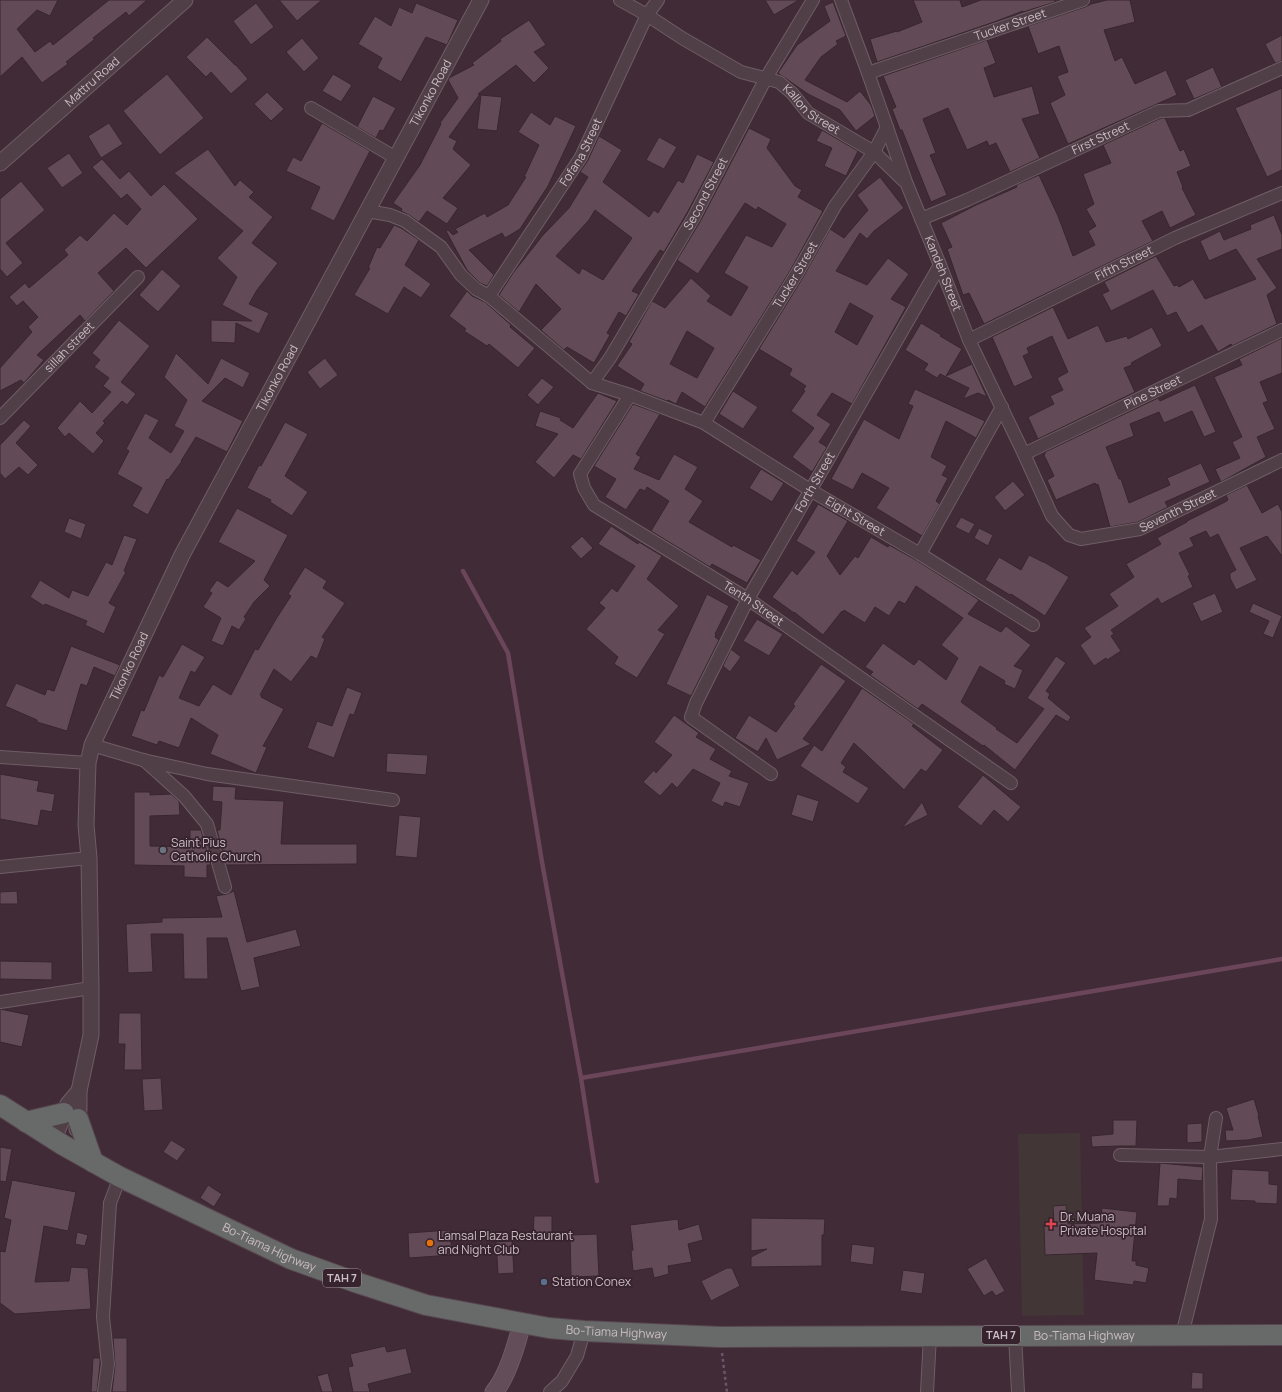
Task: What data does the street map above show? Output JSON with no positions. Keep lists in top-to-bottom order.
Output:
{
  "streets": {
    "highway": ["Bo-Tiama Highway", "TAH 7"],
    "street": [
      "Tucker Street",
      "Mattru Road",
      "Tikonko Road",
      "Kallon Street",
      "First Street",
      "Fofana Street",
      "Second Street",
      "Fifth Street",
      "Kandeh Street",
      "sillah street",
      "Pine Street",
      "Forth Street",
      "Seventh Street",
      "Eight Street",
      "Tenth Street"
    ]
  },
  "crossings": [
    ["Tucker Street", "Kallon Street"],
    ["Tucker Street", "Kandeh Street"],
    ["Tucker Street", "Eight Street"],
    ["Kallon Street", "Fofana Street"],
    ["Kallon Street", "Second Street"],
    ["Kallon Street", "Kandeh Street"],
    ["First Street", "Kandeh Street"],
    ["Second Street", "Eight Street"],
    ["Fifth Street", "Kandeh Street"],
    ["Kandeh Street", "Pine Street"],
    ["Kandeh Street", "Forth Street"],
    ["Kandeh Street", "Seventh Street"],
    ["Forth Street", "Eight Street"],
    ["Forth Street", "Tenth Street"],
    ["Eight Street", "Tenth Street"]
  ],
  "places": {
    "other": ["Saint Pius Catholic Church", "Lamsal Plaza Restaurant and Night Club", "Station Conex"],
    "health": ["Dr. Muana Private Hospital"]
  }
}
